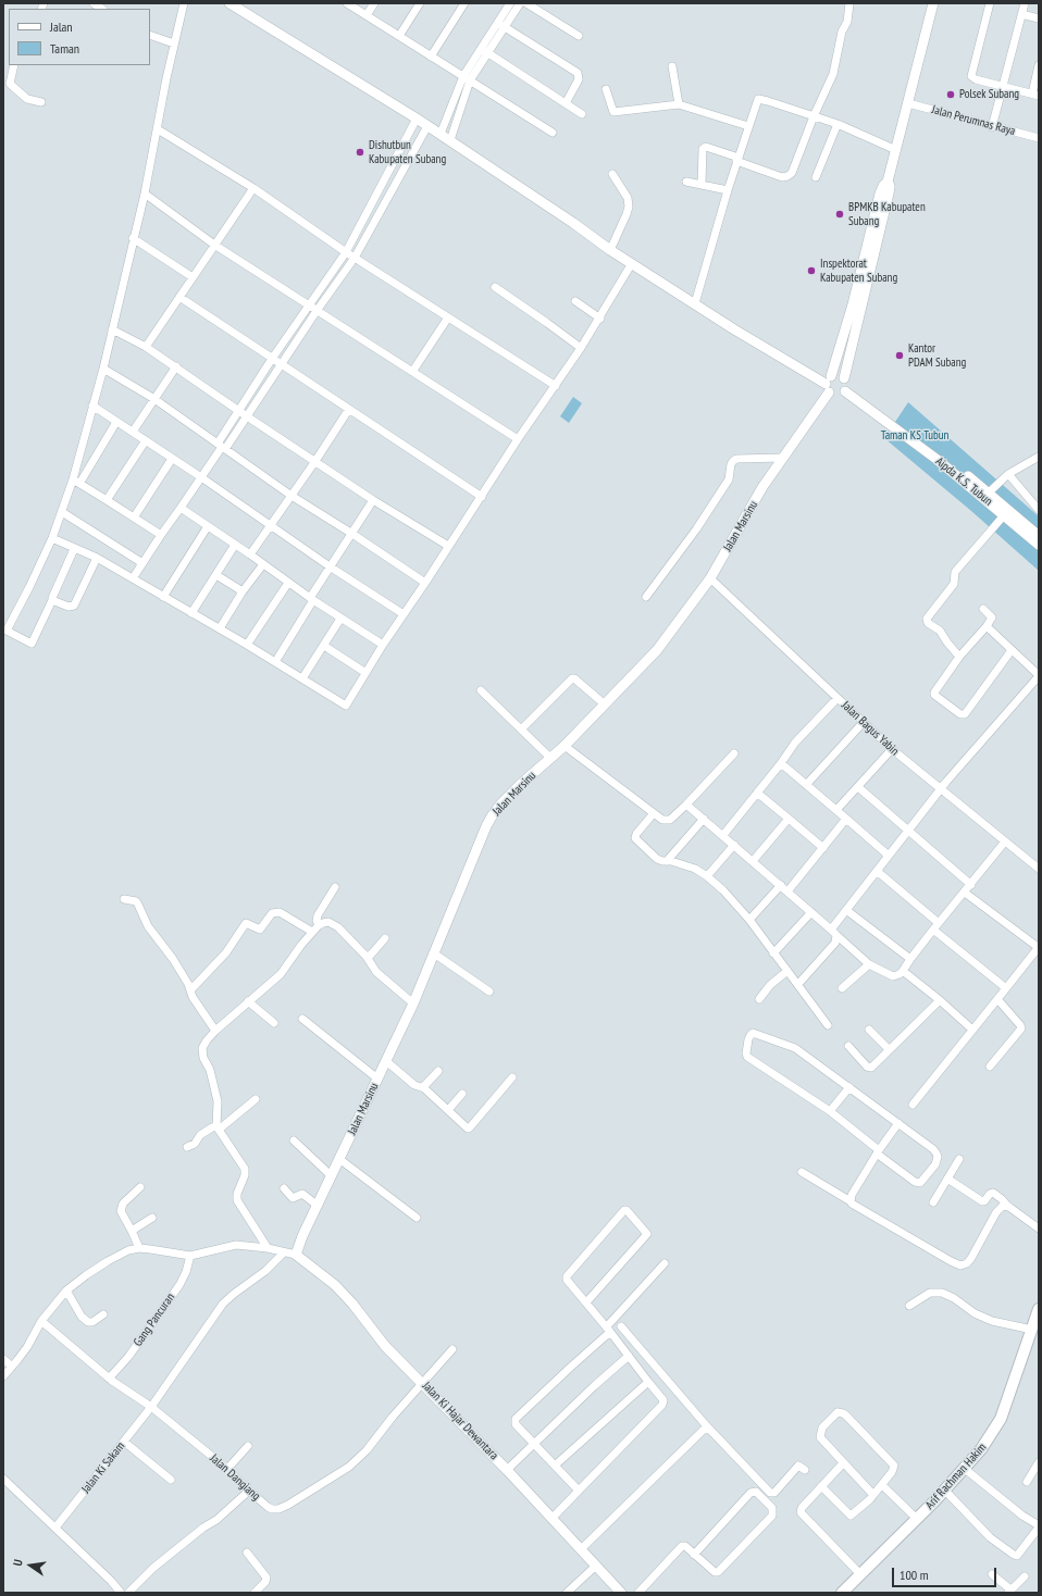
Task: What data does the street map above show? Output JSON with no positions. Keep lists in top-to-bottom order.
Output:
{
  "streets": {
    "main road": ["Arif Rachman Hakim"],
    "street": [
      "Jalan Perumnas Raya",
      "Aipda K.S. Tubun",
      "Jalan Marsinu",
      "Jalan Bagus Yabin",
      "Gang Pancuran",
      "Jalan Ki Hajar Dewantara",
      "Jalan Ki Sakam",
      "Jalan Dangiang"
    ]
  },
  "crossings": [
    ["Jalan Marsinu", "Jalan Bagus Yabin"],
    ["Jalan Marsinu", "Jalan Ki Hajar Dewantara"],
    ["Gang Pancuran", "Jalan Dangiang"],
    ["Jalan Ki Hajar Dewantara", "Jalan Dangiang"],
    ["Jalan Ki Sakam", "Jalan Dangiang"]
  ],
  "parks": ["Taman KS Tubun"],
  "places": [
    "Polsek Subang",
    "Dishutbun Kabupaten Subang",
    "BPMKB Kabupaten Subang",
    "Inspektorat Kabupaten Subang",
    "Kantor PDAM Subang"
  ],
  "legend": ["Jalan", "Taman"],
  "scale_bar": "100 m",
  "north": "left"
}
